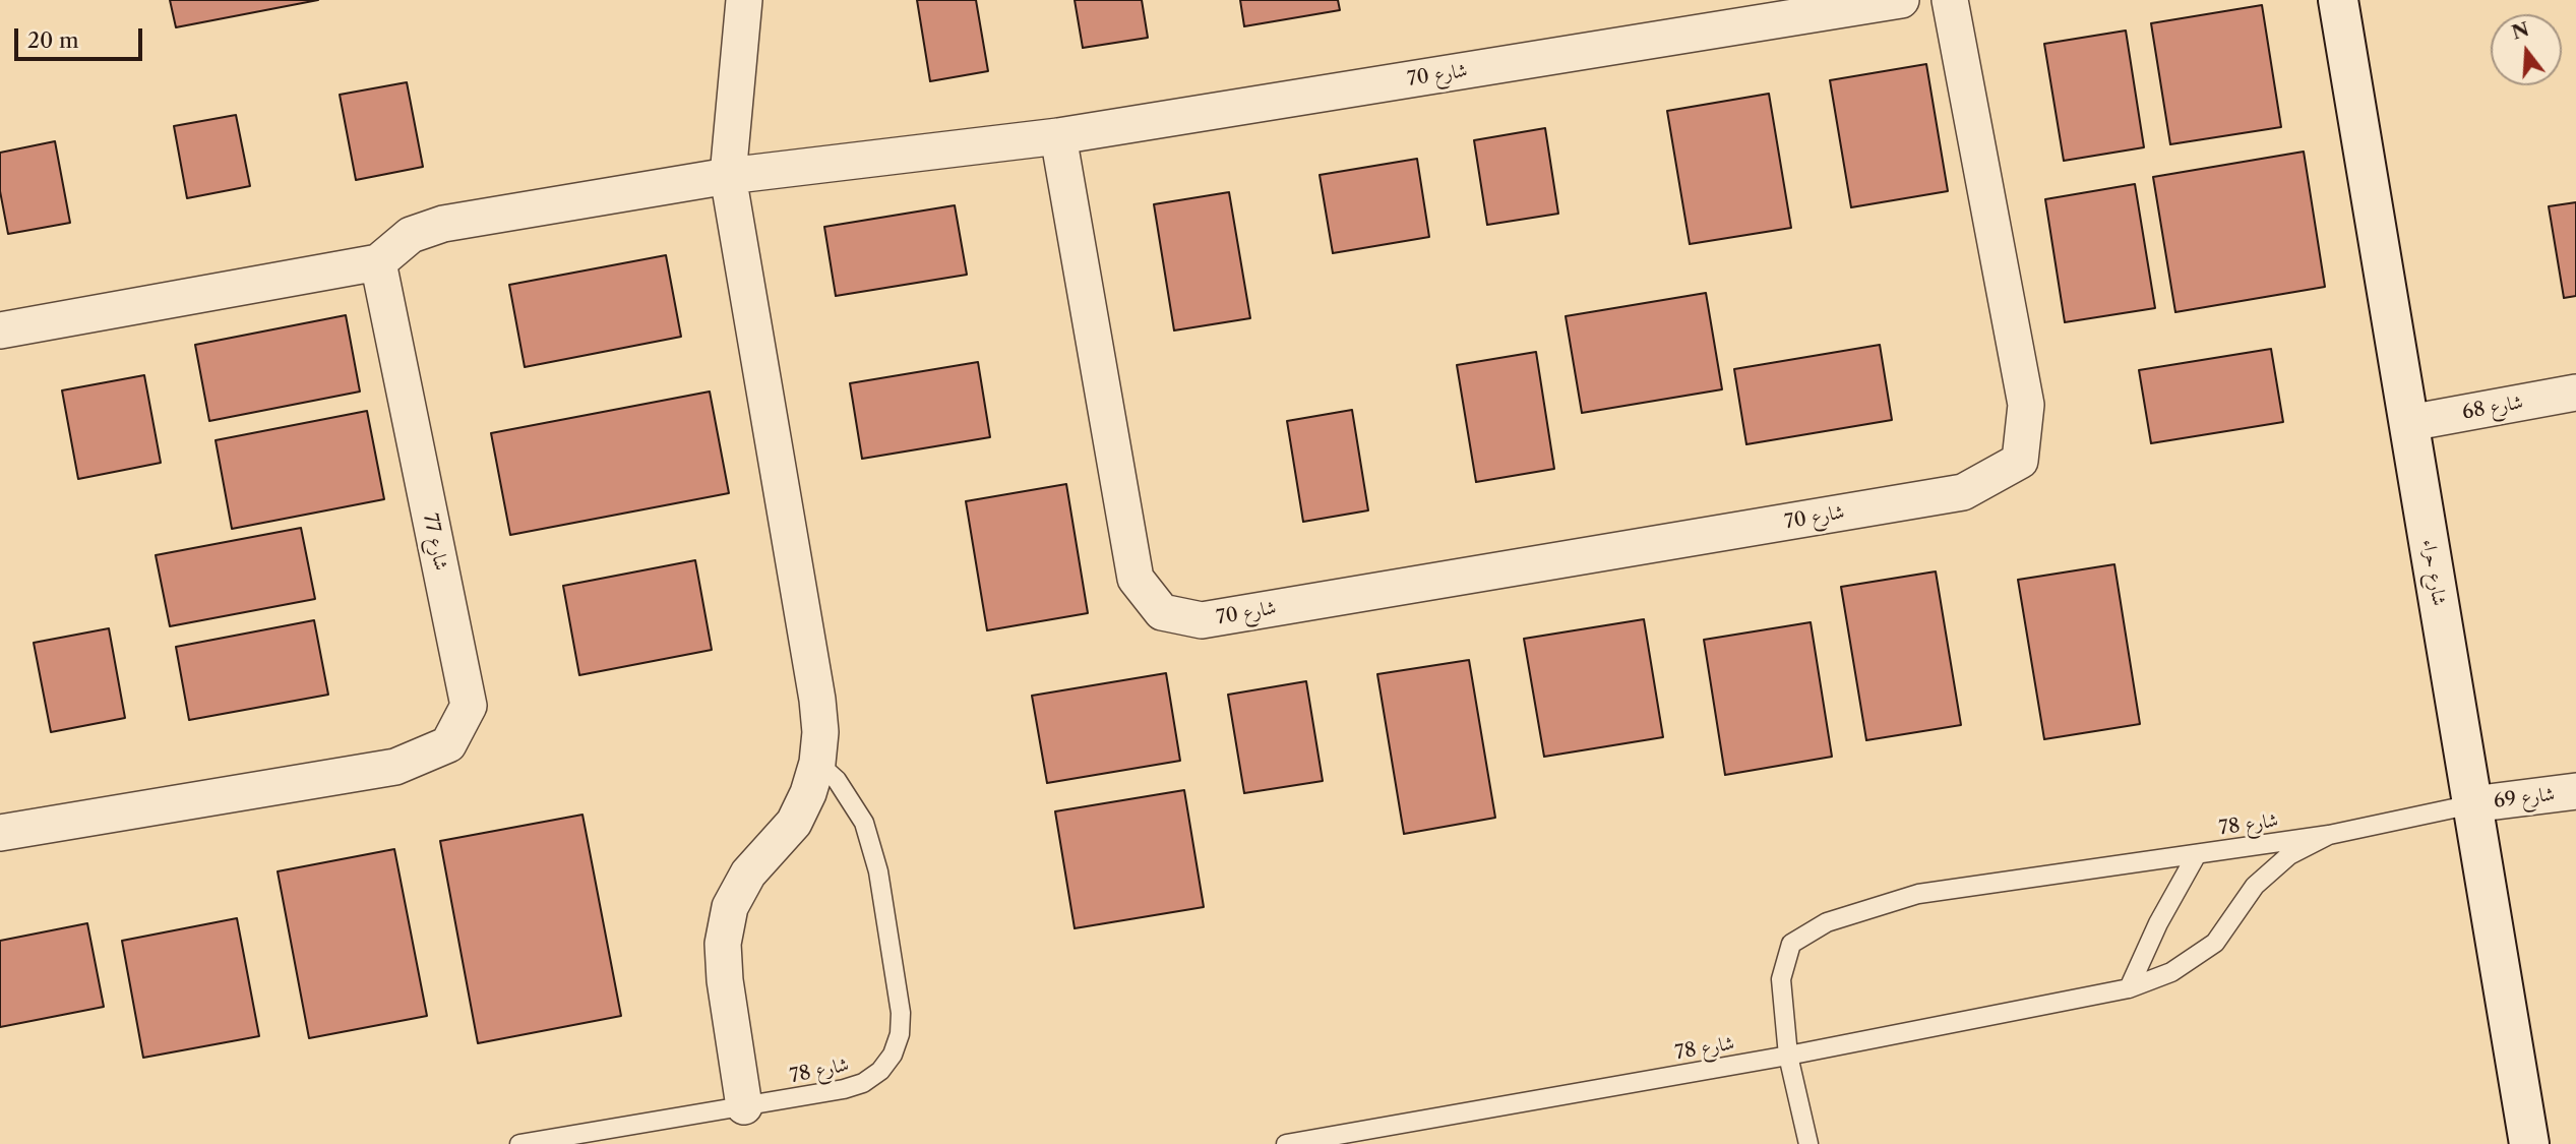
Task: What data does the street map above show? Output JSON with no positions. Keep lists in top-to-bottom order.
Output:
{
  "streets": {
    "street": [
      "شارع 70",
      "شارع 68",
      "شارع 77",
      "شارع حراء",
      "شارع 69"
    ],
    "lane": ["شارع 78"]
  },
  "crossings": [
    ["شارع 68", "شارع حراء"],
    ["شارع حراء", "شارع 69"],
    ["شارع حراء", "شارع 78"],
    ["شارع 69", "شارع 78"]
  ],
  "scale_bar": "20 m",
  "north": "top"
}
